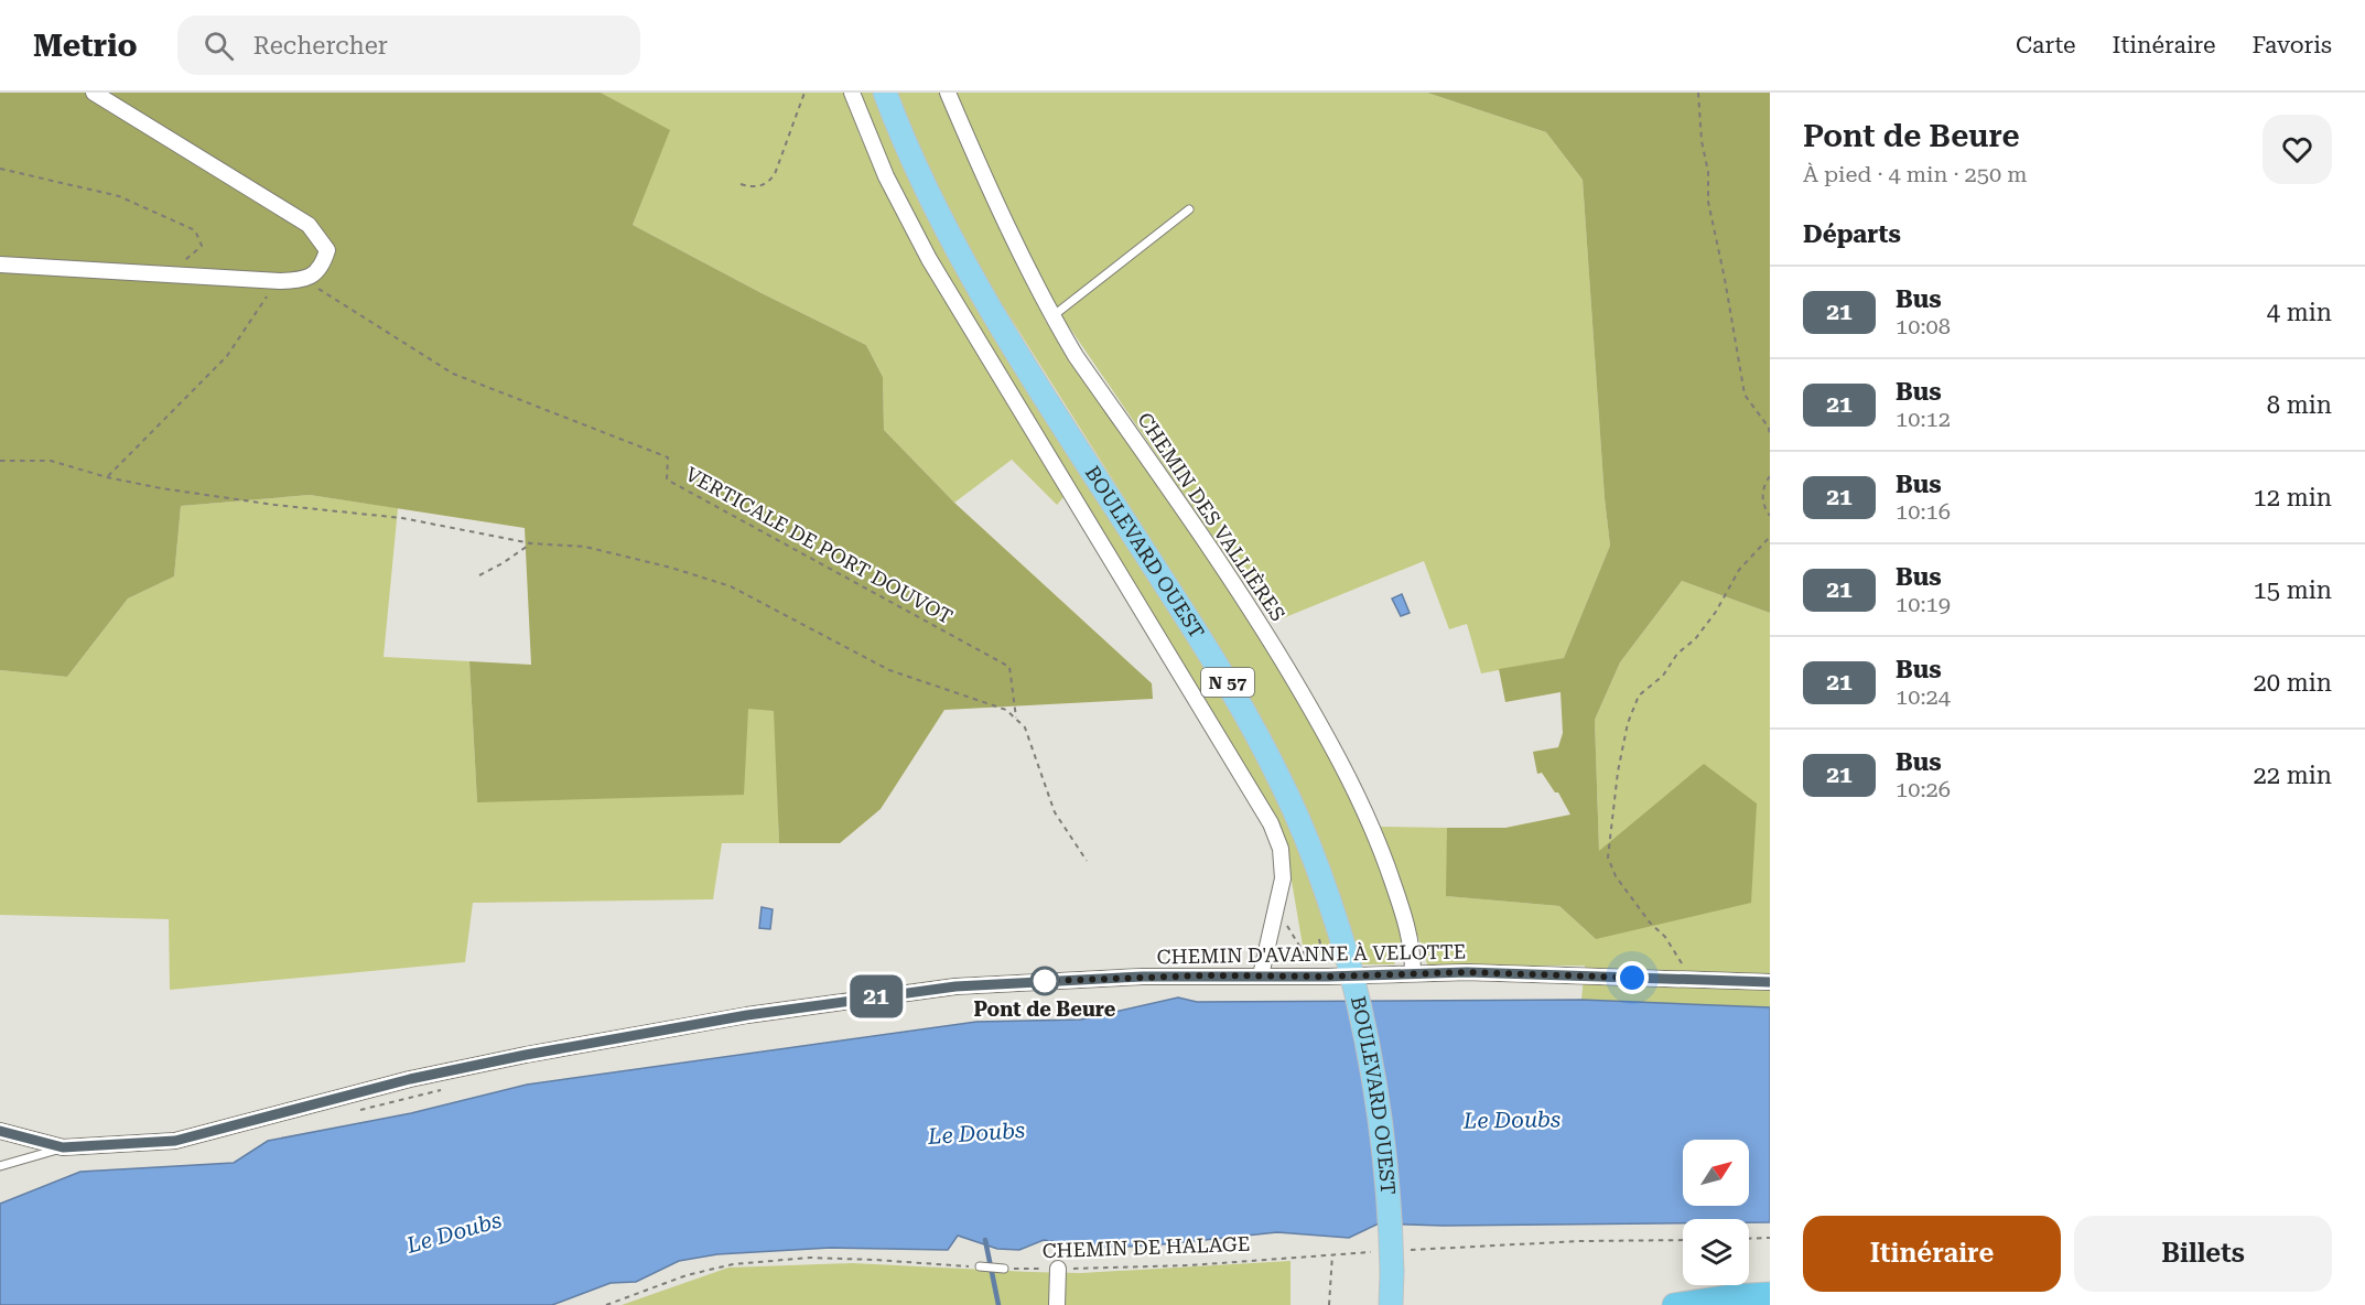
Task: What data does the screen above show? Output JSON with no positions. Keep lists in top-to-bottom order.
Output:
{
  "streets": {
    "main road": ["BOULEVARD OUEST", "N 57"],
    "street": ["CHEMIN DES VALLIÈRES", "CHEMIN D'AVANNE À VELOTTE"],
    "path": ["VERTICALE DE PORT DOUVOT", "CHEMIN DE HALAGE"]
  },
  "crossings": [
    ["CHEMIN DES VALLIÈRES", "CHEMIN D'AVANNE À VELOTTE"],
    ["BOULEVARD OUEST", "CHEMIN DE HALAGE"]
  ],
  "water": ["Le Doubs"],
  "places": ["Pont de Beure"],
  "lines": ["bus line 21"],
  "north": "top right",
  "page": {
    "header": "Metrio",
    "search": "Rechercher",
    "nav": ["Carte", "Itinéraire", "Favoris"],
    "on_map": "21",
    "heading": [
      ["Pont de Beure", "À pied · 4 min · 250 m"],
      "Départs"
    ],
    "list": [
      {
        "mark": "21",
        "name": "Bus",
        "note": "10:08",
        "value": "4 min"
      },
      {
        "mark": "21",
        "name": "Bus",
        "note": "10:12",
        "value": "8 min"
      },
      {
        "mark": "21",
        "name": "Bus",
        "note": "10:16",
        "value": "12 min"
      },
      {
        "mark": "21",
        "name": "Bus",
        "note": "10:19",
        "value": "15 min"
      },
      {
        "mark": "21",
        "name": "Bus",
        "note": "10:24",
        "value": "20 min"
      },
      {
        "mark": "21",
        "name": "Bus",
        "note": "10:26",
        "value": "22 min"
      }
    ],
    "buttons": ["Itinéraire", "Billets"]
  }
}
